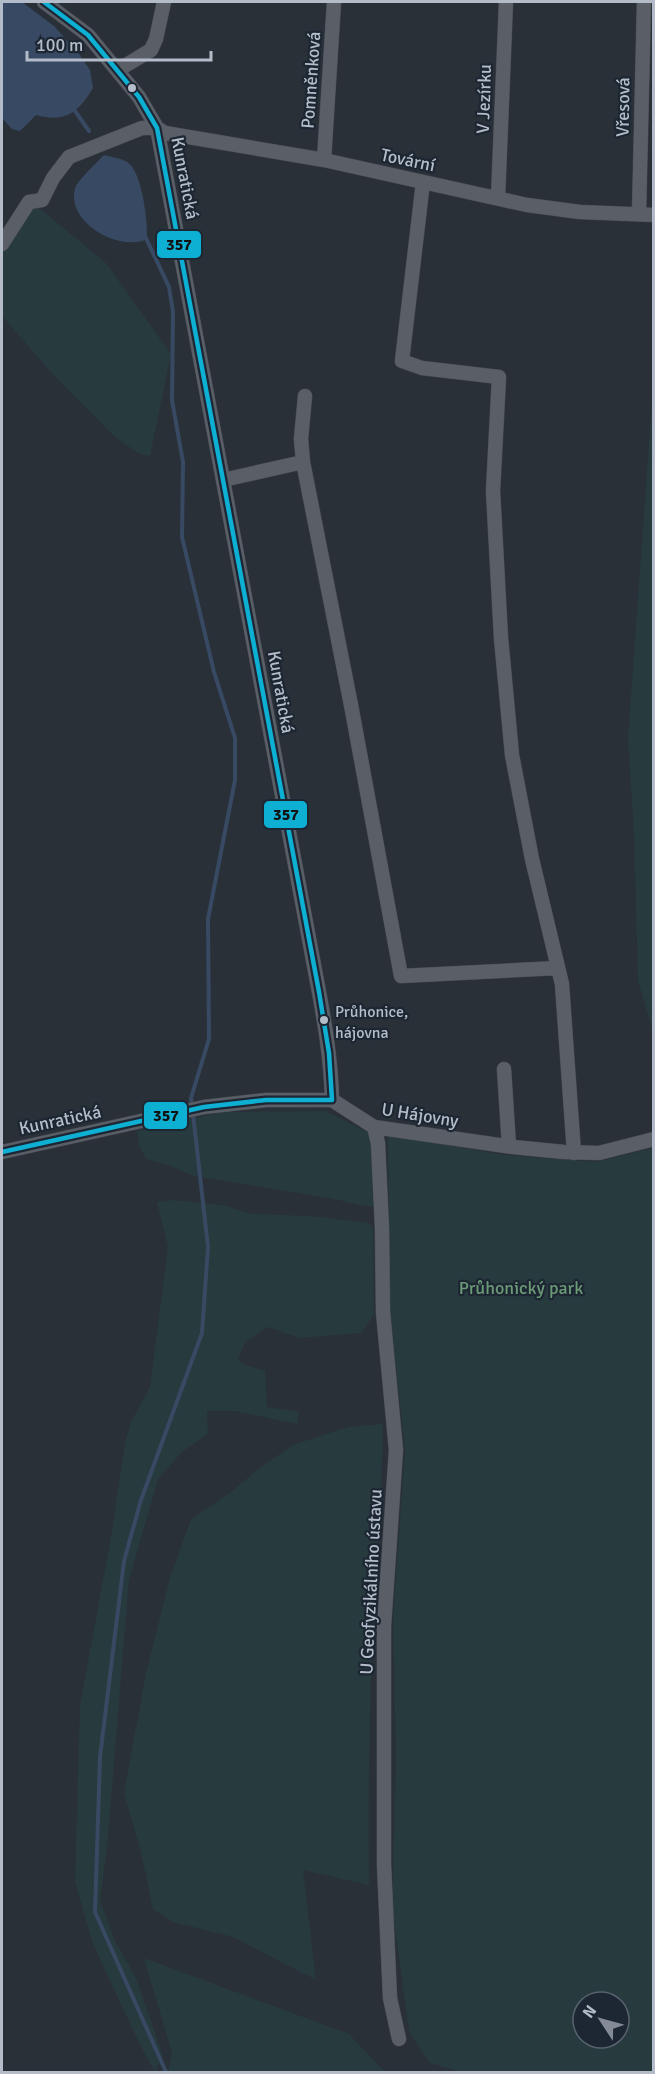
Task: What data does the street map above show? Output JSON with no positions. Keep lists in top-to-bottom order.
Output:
{
  "streets": {
    "street": [
      "Pomněnková",
      "V Jezírku",
      "Vřesová",
      "Tovární",
      "Kunratická",
      "U Hájovny",
      "U Geofyzikálního ústavu"
    ]
  },
  "crossings": [
    ["Pomněnková", "Tovární"],
    ["V Jezírku", "Tovární"],
    ["Vřesová", "Tovární"],
    ["Tovární", "Kunratická"],
    ["Kunratická", "U Hájovny"],
    ["U Hájovny", "U Geofyzikálního ústavu"]
  ],
  "parks": ["Průhonický park"],
  "places": ["Průhonice, hájovna"],
  "lines": ["transit line 357"],
  "scale_bar": "100 m",
  "north": "top left"
}
